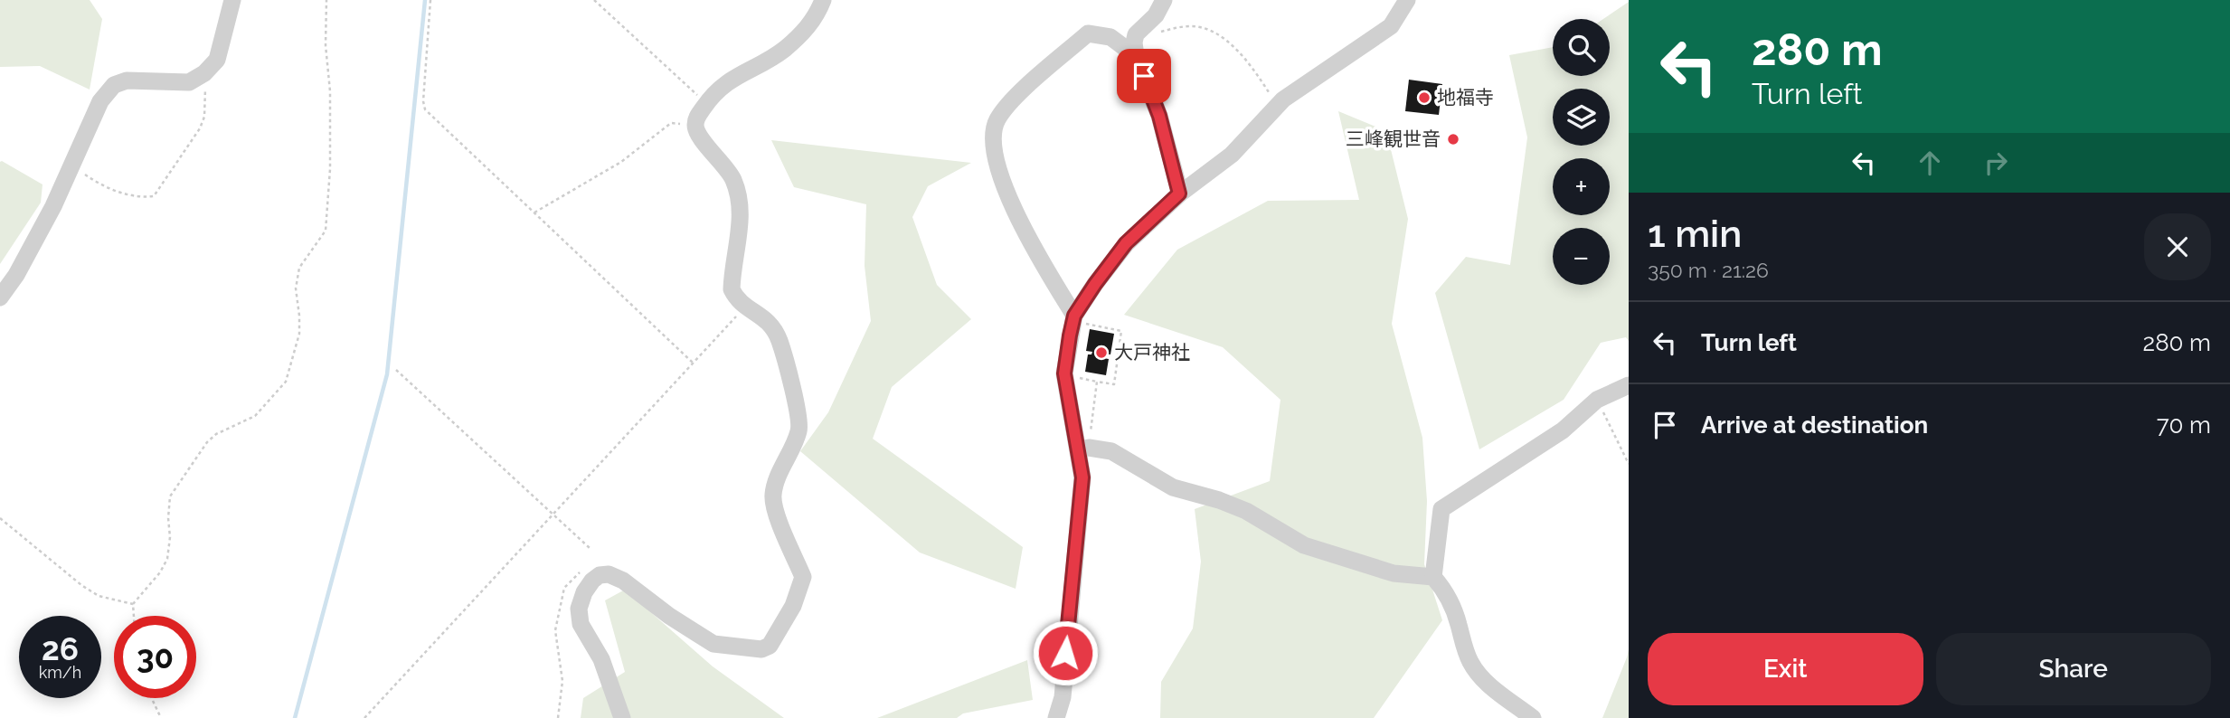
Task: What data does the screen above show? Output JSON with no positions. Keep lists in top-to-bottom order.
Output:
{
  "places": ["地福寺", "三峰観世音", "大戸神社"],
  "page": {
    "turn": ["280 m", "Turn left"],
    "map_buttons": ["+", "−"],
    "heading": ["1 min", "350 m · 21:26"],
    "list": [
      {
        "name": "Turn left",
        "value": "280 m"
      },
      {
        "name": "Arrive at destination",
        "value": "70 m"
      }
    ],
    "speed": "26 km/h",
    "limit": "30",
    "buttons": ["Exit", "Share"]
  }
}
